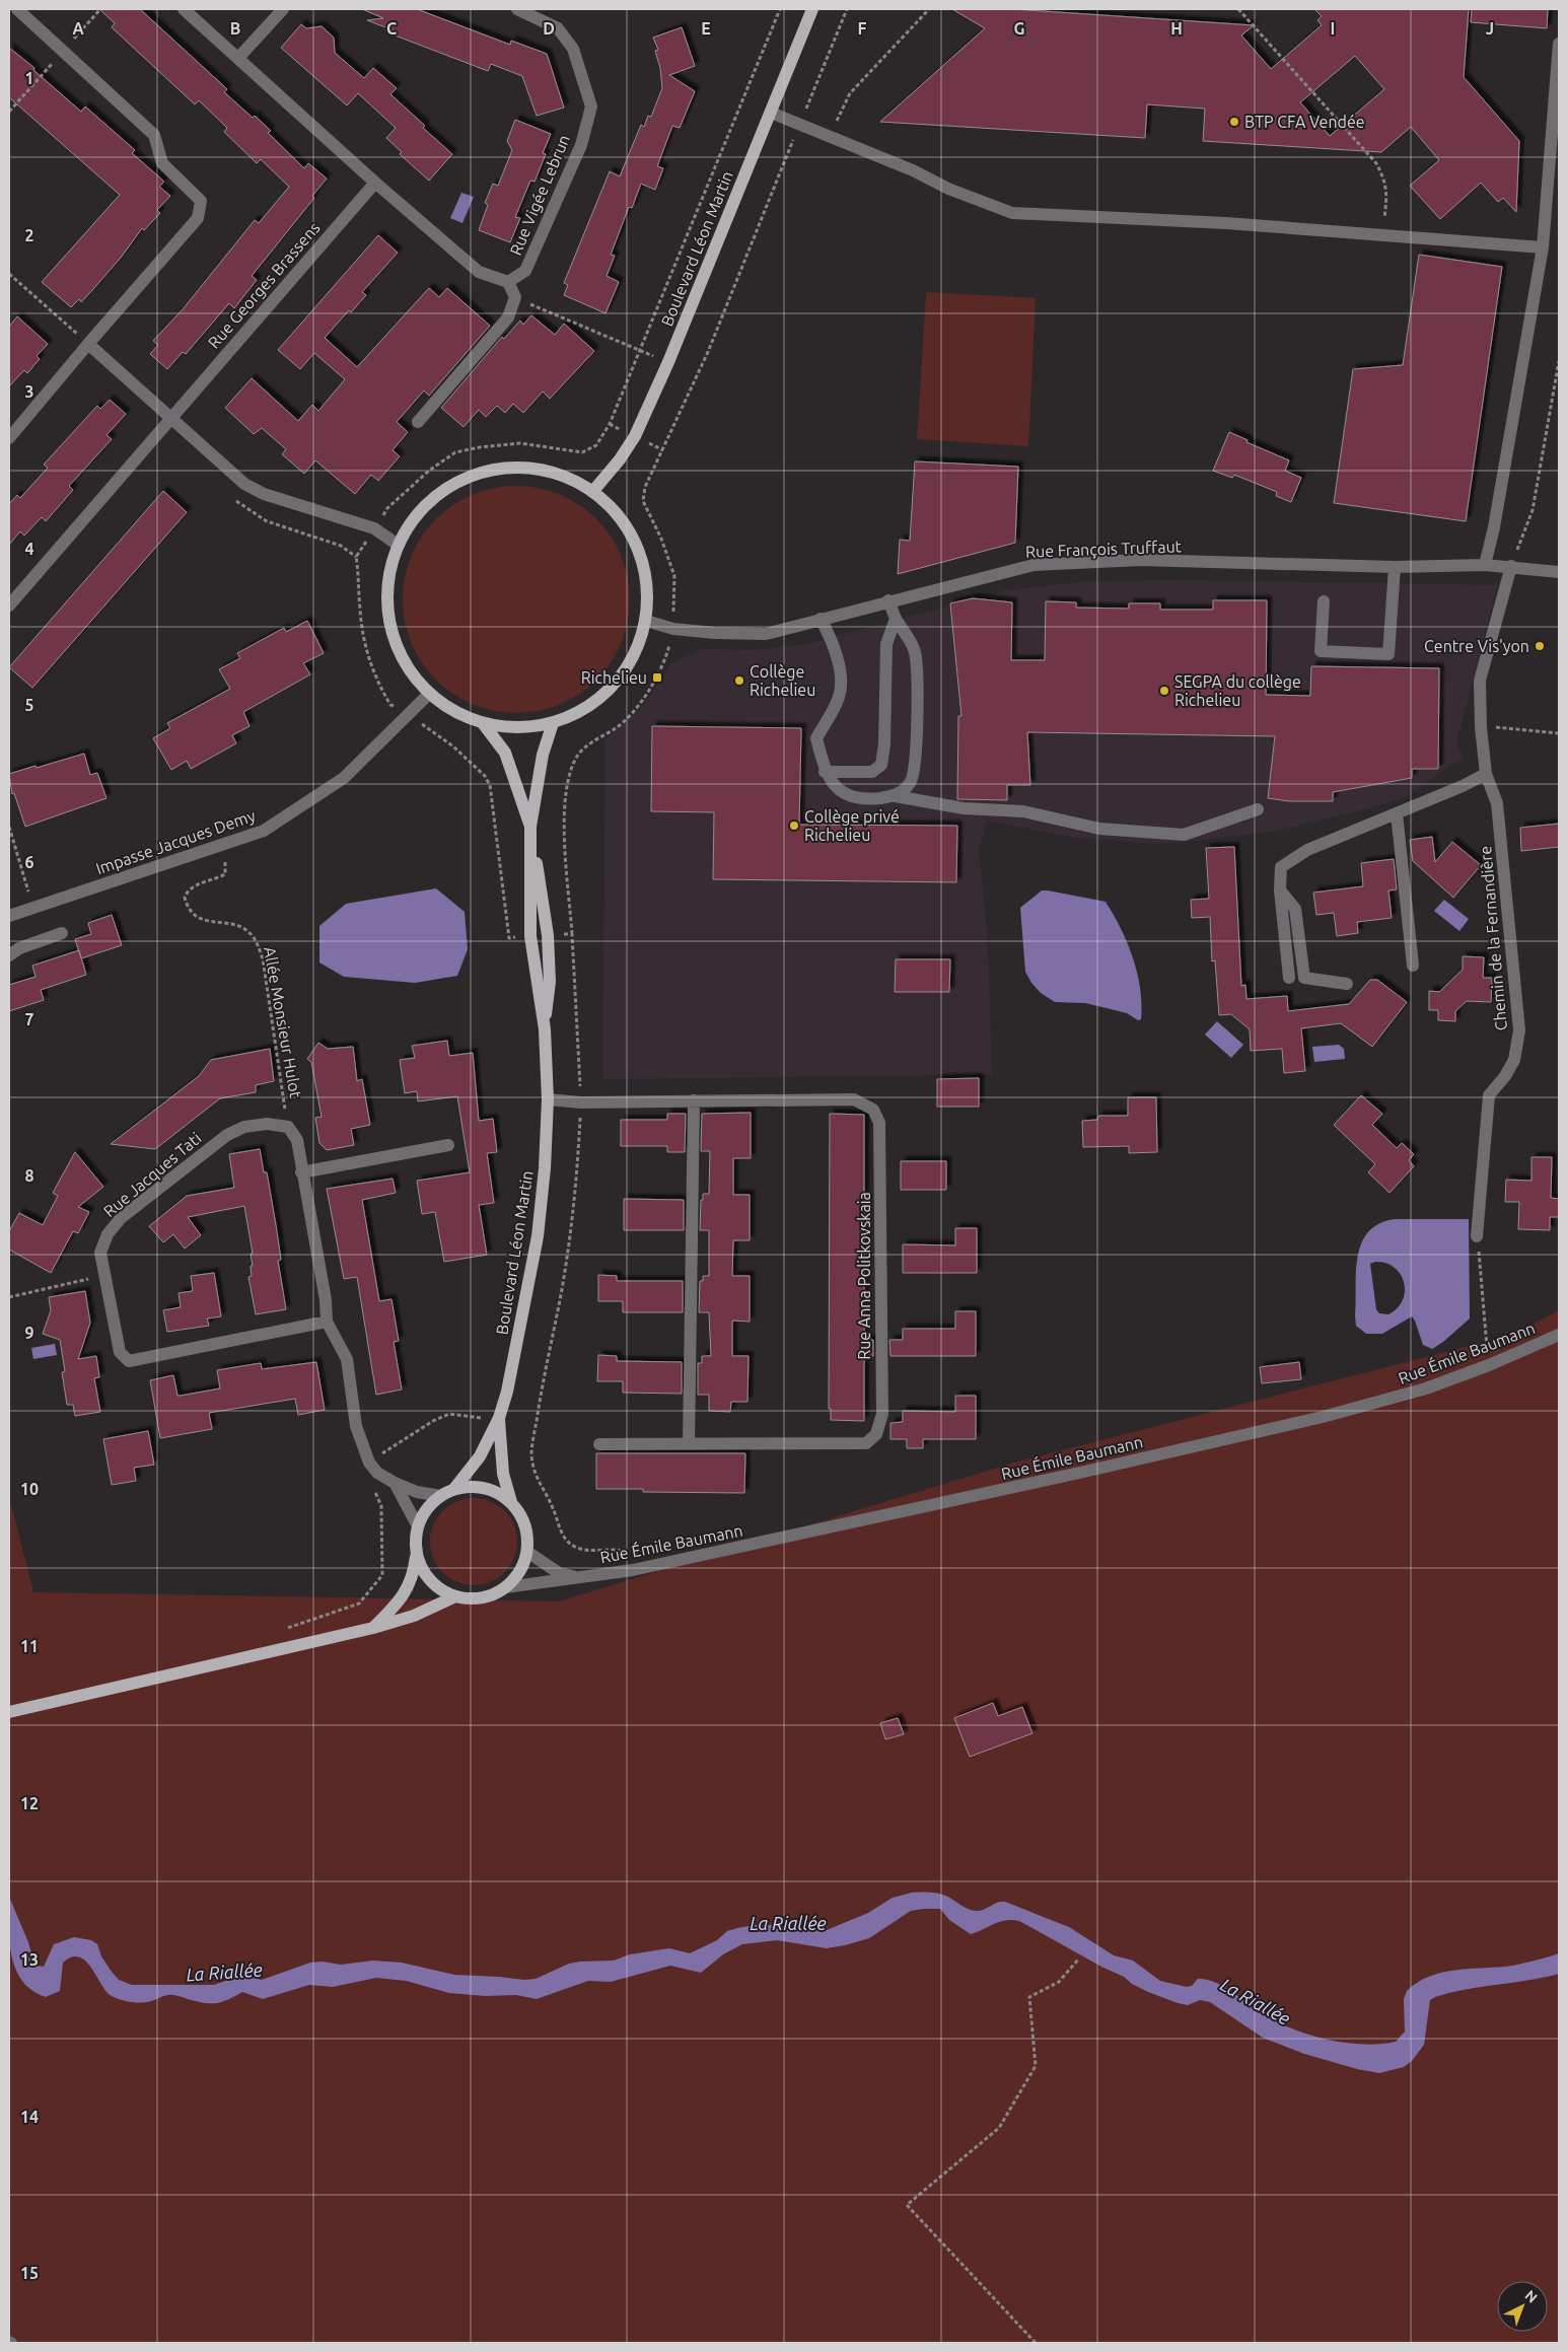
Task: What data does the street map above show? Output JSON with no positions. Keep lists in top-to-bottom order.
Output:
{
  "streets": {
    "main road": ["Boulevard Léon Martin"],
    "street": [
      "Rue Vigée Lebrun",
      "Rue Georges Brassens",
      "Rue François Truffaut",
      "Impasse Jacques Demy",
      "Chemin de la Fernandière",
      "Rue Jacques Tati",
      "Rue Anna Politkovskaia",
      "Rue Émile Baumann"
    ],
    "path": ["Allée Monsieur Hulot"]
  },
  "crossings": [
    ["Boulevard Léon Martin", "Rue Anna Politkovskaia"],
    ["Boulevard Léon Martin", "Rue Émile Baumann"],
    ["Rue François Truffaut", "Chemin de la Fernandière"],
    ["Impasse Jacques Demy", "Allée Monsieur Hulot"],
    ["Allée Monsieur Hulot", "Rue Jacques Tati"]
  ],
  "water": ["La Riallée"],
  "places": {
    "other": [
      "BTP CFA Vendée",
      "Centre Vis'yon",
      "Collège Richelieu",
      "SEGPA du collège Richelieu",
      "Collège privé Richelieu"
    ],
    "transit": ["Richelieu"]
  },
  "north": "top right",
  "grid": {
    "columns": [
      "A",
      "B",
      "C",
      "D",
      "E",
      "F",
      "G",
      "H",
      "I",
      "J"
    ],
    "rows": [
      "1",
      "2",
      "3",
      "4",
      "5",
      "6",
      "7",
      "8",
      "9",
      "10",
      "11",
      "12",
      "13",
      "14",
      "15"
    ]
  }
}
